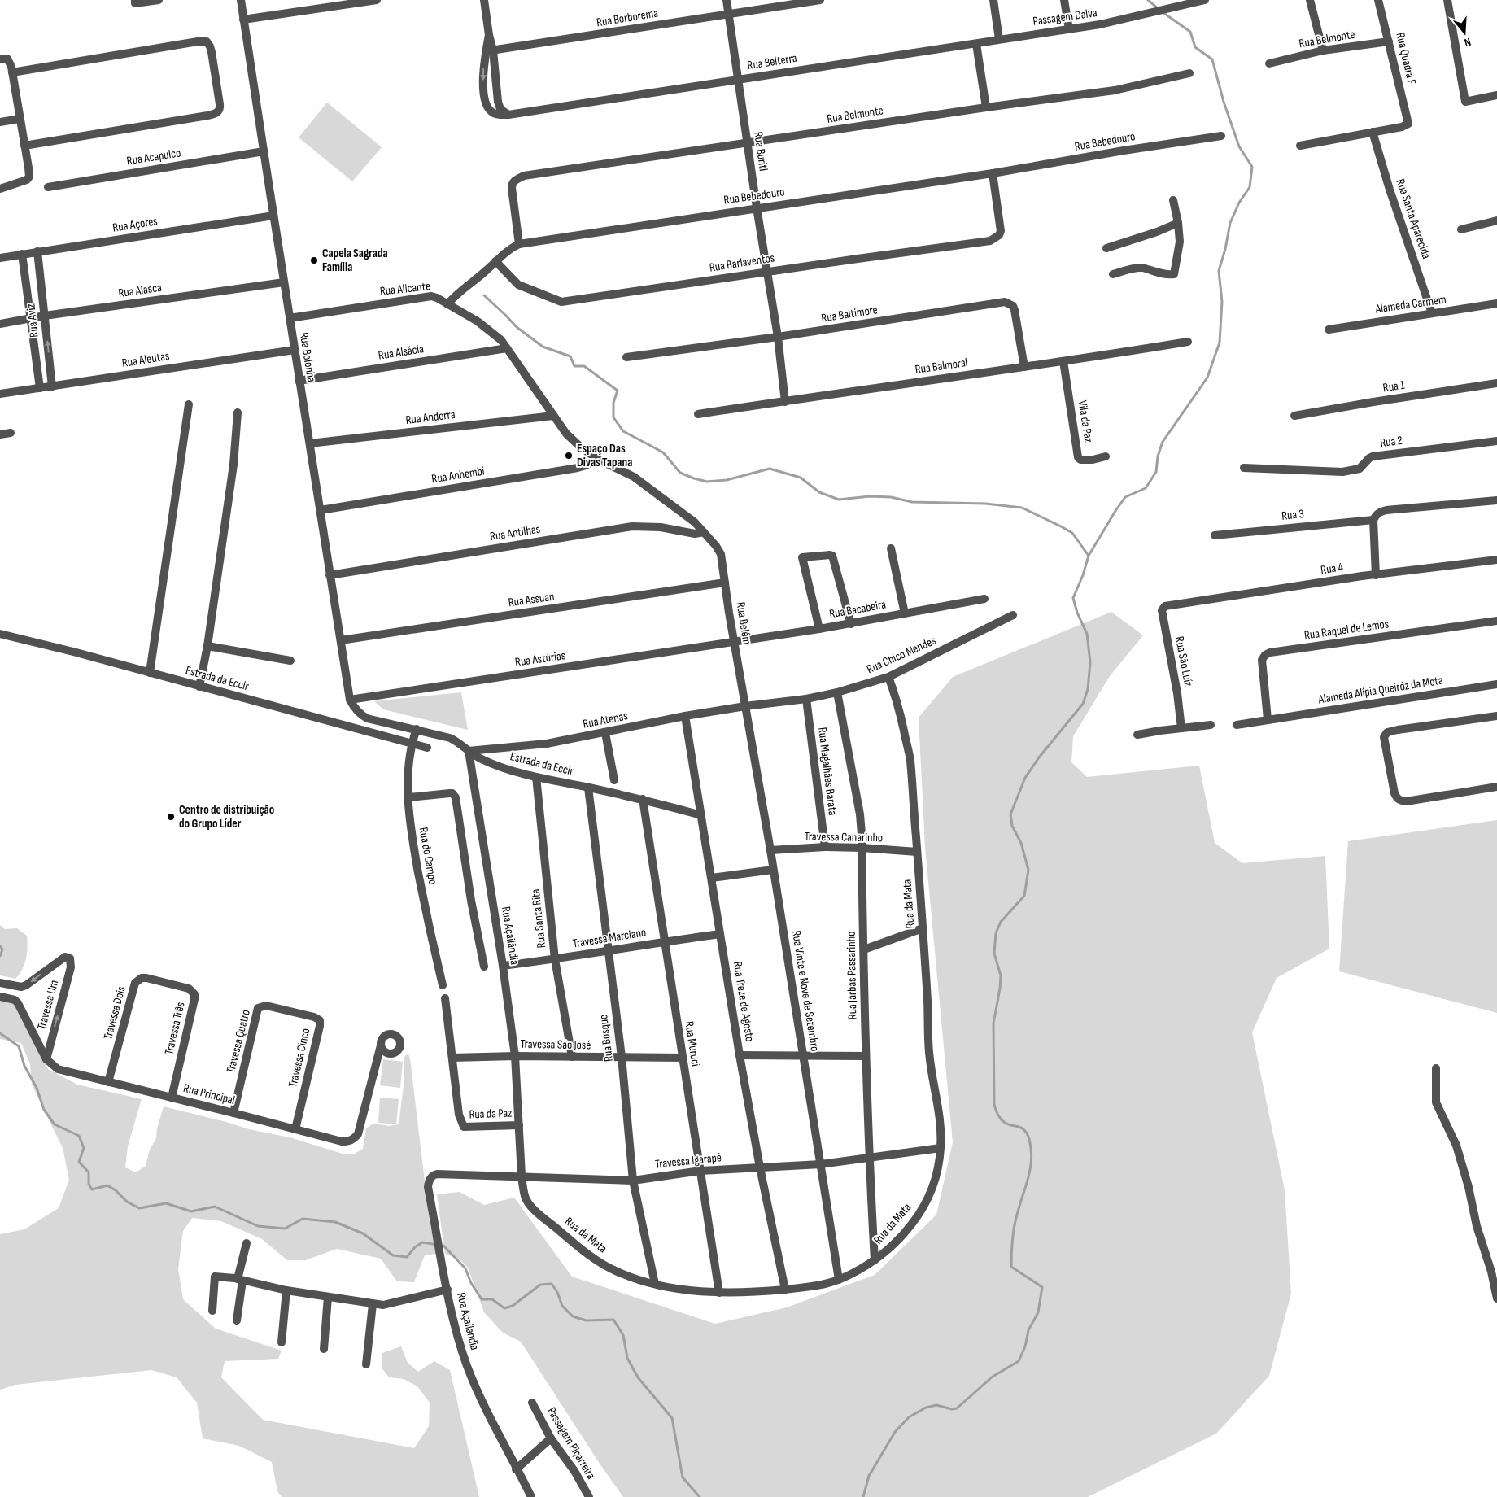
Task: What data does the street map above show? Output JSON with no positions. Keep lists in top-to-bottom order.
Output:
{
  "streets": {
    "street": [
      "Passagem Dalva",
      "Rua Borborema",
      "Rua Belmonte",
      "Rua Quadra F",
      "Rua Belterra",
      "Rua Bebedouro",
      "Rua Buriti",
      "Rua Acapulco",
      "Rua Santa Aparecida",
      "Rua Açores",
      "Rua Barlaventos",
      "Rua Alicante",
      "Rua Alasca",
      "Alameda Carmem",
      "Rua Baltimore",
      "Rua Aviz",
      "Rua Alsácia",
      "Rua Bolonha",
      "Rua Aleutas",
      "Rua Balmoral",
      "Rua 1",
      "Rua Andorra",
      "Vila da Paz",
      "Rua 2",
      "Rua Anhembi",
      "Rua 3",
      "Rua Antilhas",
      "Rua 4",
      "Rua Assuan",
      "Rua Bacabeira",
      "Rua Belém",
      "Rua Raquel de Lemos",
      "Rua Chico Mendes",
      "Rua Astúrias",
      "Rua São Luíz",
      "Estrada da Eccir",
      "Alameda Alípia Queiróz da Mota",
      "Rua Atenas",
      "Rua Magalhães Barata",
      "Travessa Canarinho",
      "Rua do Campo",
      "Rua da Mata",
      "Rua Santa Rita",
      "Rua Açailândia",
      "Travessa Marciano",
      "Rua Jarbas Passarinho",
      "Rua Vinte e Nove de Setembro",
      "Rua Treze de Agosto",
      "Travessa Um",
      "Travessa Dois",
      "Travessa Três",
      "Rua Bosque",
      "Travessa Quatro",
      "Rua Muruci",
      "Travessa São José",
      "Travessa Cinco",
      "Rua Principal",
      "Rua da Paz",
      "Travessa Igarapé",
      "Passagem Piçarreira"
    ]
  },
  "crossings": [
    ["Passagem Dalva", "Rua Belterra"],
    ["Rua Borborema", "Rua Buriti"],
    ["Rua Belmonte", "Rua Quadra F"],
    ["Rua Belmonte", "Rua Bebedouro"],
    ["Rua Belmonte", "Rua Buriti"],
    ["Rua Quadra F", "Rua Santa Aparecida"],
    ["Rua Belterra", "Rua Buriti"],
    ["Rua Bebedouro", "Rua Buriti"],
    ["Rua Bebedouro", "Rua Barlaventos"],
    ["Rua Buriti", "Rua Barlaventos"],
    ["Rua Buriti", "Rua Baltimore"],
    ["Rua Buriti", "Rua Balmoral"],
    ["Rua Acapulco", "Rua Bolonha"],
    ["Rua Santa Aparecida", "Alameda Carmem"],
    ["Rua Açores", "Rua Aviz"],
    ["Rua Açores", "Rua Bolonha"],
    ["Rua Alicante", "Rua Alsácia"],
    ["Rua Alicante", "Rua Bolonha"],
    ["Rua Alasca", "Rua Aviz"],
    ["Rua Alasca", "Rua Bolonha"],
    ["Rua Baltimore", "Rua Balmoral"],
    ["Rua Aviz", "Rua Aleutas"],
    ["Rua Alsácia", "Rua Bolonha"],
    ["Rua Bolonha", "Rua Aleutas"],
    ["Rua Bolonha", "Rua Andorra"],
    ["Rua Bolonha", "Rua Anhembi"],
    ["Rua Bolonha", "Rua Antilhas"],
    ["Rua Bolonha", "Rua Assuan"],
    ["Rua Bolonha", "Rua Astúrias"],
    ["Rua Bolonha", "Estrada da Eccir"],
    ["Rua Balmoral", "Vila da Paz"],
    ["Rua Antilhas", "Rua Belém"],
    ["Rua 4", "Rua São Luíz"],
    ["Rua Assuan", "Rua Belém"],
    ["Rua Bacabeira", "Rua Belém"],
    ["Rua Bacabeira", "Rua Astúrias"],
    ["Rua Belém", "Rua Chico Mendes"],
    ["Rua Belém", "Rua Astúrias"],
    ["Rua Belém", "Rua Atenas"],
    ["Rua Belém", "Rua Vinte e Nove de Setembro"],
    ["Rua Raquel de Lemos", "Alameda Alípia Queiróz da Mota"],
    ["Rua Chico Mendes", "Rua Atenas"],
    ["Rua Chico Mendes", "Rua Magalhães Barata"],
    ["Rua Chico Mendes", "Rua da Mata"],
    ["Rua Chico Mendes", "Rua Jarbas Passarinho"],
    ["Rua Chico Mendes", "Rua Vinte e Nove de Setembro"],
    ["Estrada da Eccir", "Rua Atenas"],
    ["Estrada da Eccir", "Rua do Campo"],
    ["Estrada da Eccir", "Rua Santa Rita"],
    ["Estrada da Eccir", "Rua Açailândia"],
    ["Estrada da Eccir", "Rua Treze de Agosto"],
    ["Estrada da Eccir", "Rua Bosque"],
    ["Estrada da Eccir", "Rua Muruci"],
    ["Rua Atenas", "Rua Açailândia"],
    ["Rua Atenas", "Rua Vinte e Nove de Setembro"],
    ["Rua Atenas", "Rua Treze de Agosto"],
    ["Rua Magalhães Barata", "Travessa Canarinho"],
    ["Travessa Canarinho", "Rua da Mata"],
    ["Travessa Canarinho", "Rua Jarbas Passarinho"],
    ["Travessa Canarinho", "Rua Vinte e Nove de Setembro"],
    ["Rua da Mata", "Rua Açailândia"],
    ["Rua da Mata", "Rua Jarbas Passarinho"],
    ["Rua da Mata", "Rua Vinte e Nove de Setembro"],
    ["Rua da Mata", "Rua Treze de Agosto"],
    ["Rua da Mata", "Rua Bosque"],
    ["Rua da Mata", "Rua Muruci"],
    ["Rua da Mata", "Rua da Paz"],
    ["Rua da Mata", "Travessa Igarapé"],
    ["Rua Santa Rita", "Travessa Marciano"],
    ["Rua Santa Rita", "Travessa São José"],
    ["Rua Açailândia", "Travessa Marciano"],
    ["Rua Açailândia", "Travessa São José"],
    ["Rua Açailândia", "Rua da Paz"],
    ["Rua Açailândia", "Travessa Igarapé"],
    ["Travessa Marciano", "Rua Treze de Agosto"],
    ["Travessa Marciano", "Rua Bosque"],
    ["Travessa Marciano", "Rua Muruci"],
    ["Rua Jarbas Passarinho", "Travessa Igarapé"],
    ["Rua Vinte e Nove de Setembro", "Travessa Igarapé"],
    ["Rua Treze de Agosto", "Travessa Igarapé"],
    ["Travessa Um", "Rua Principal"],
    ["Travessa Dois", "Travessa Três"],
    ["Travessa Dois", "Rua Principal"],
    ["Travessa Três", "Rua Principal"],
    ["Rua Bosque", "Travessa São José"],
    ["Rua Bosque", "Travessa Igarapé"],
    ["Travessa Quatro", "Travessa Cinco"],
    ["Travessa Quatro", "Rua Principal"],
    ["Rua Muruci", "Travessa São José"],
    ["Rua Muruci", "Travessa Igarapé"],
    ["Travessa São José", "Rua da Paz"],
    ["Travessa Cinco", "Rua Principal"]
  ],
  "places": ["Capela Sagrada Família", "Espaço Das Divas Tapana", "Centro de distribuição do Grupo Líder"],
  "north": "bottom"
}
